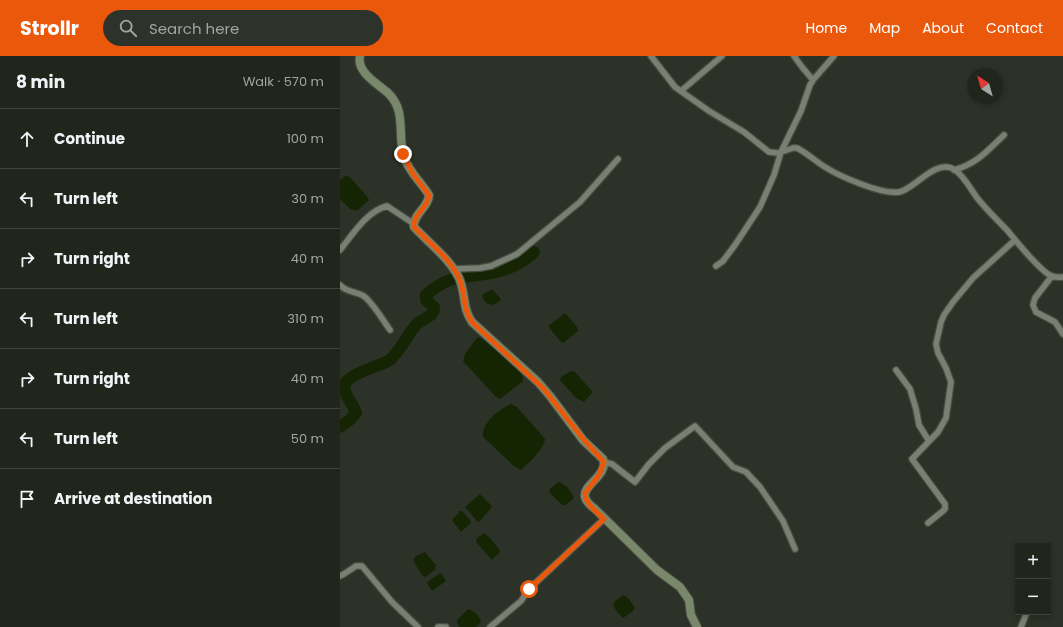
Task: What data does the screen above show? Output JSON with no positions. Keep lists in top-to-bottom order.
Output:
{
  "north": "top left",
  "page": {
    "header": "Strollr",
    "search": "Search here",
    "nav": [
      "Home",
      "Map",
      "About",
      "Contact"
    ],
    "heading": ["8 min", "Walk · 570 m"],
    "list": [
      ["Continue", "100 m"],
      ["Turn left", "30 m"],
      ["Turn right", "40 m"],
      ["Turn left", "310 m"],
      ["Turn right", "40 m"],
      ["Turn left", "50 m"],
      "Arrive at destination"
    ],
    "map_buttons": ["+", "−"]
  }
}
